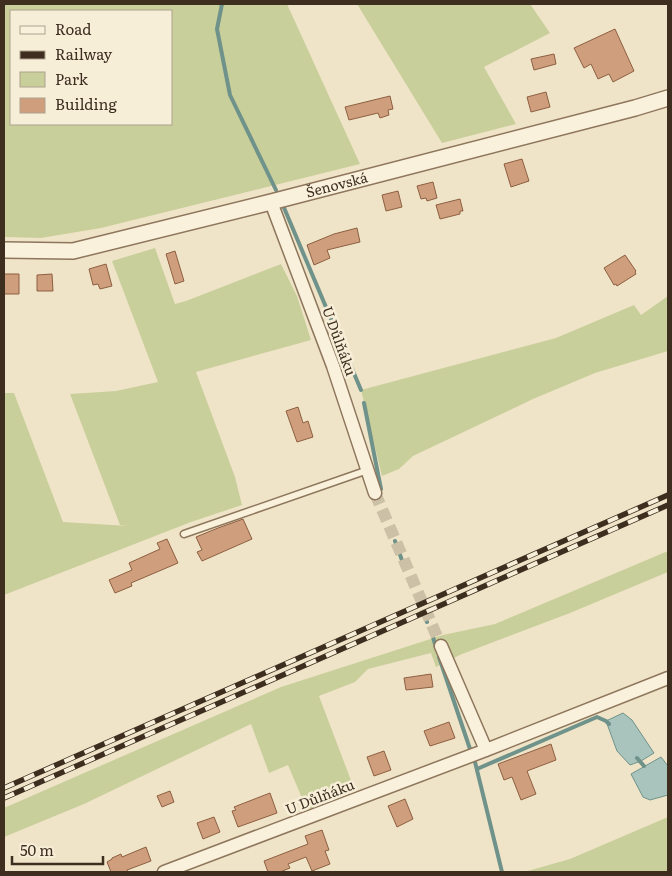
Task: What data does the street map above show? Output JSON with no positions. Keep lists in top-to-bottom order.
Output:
{
  "streets": {
    "street": ["Šenovská", "U Důlňáku"]
  },
  "crossings": [
    ["Šenovská", "U Důlňáku"]
  ],
  "legend": [
    "Road",
    "Railway",
    "Park",
    "Building"
  ],
  "scale_bar": "50 m"
}
